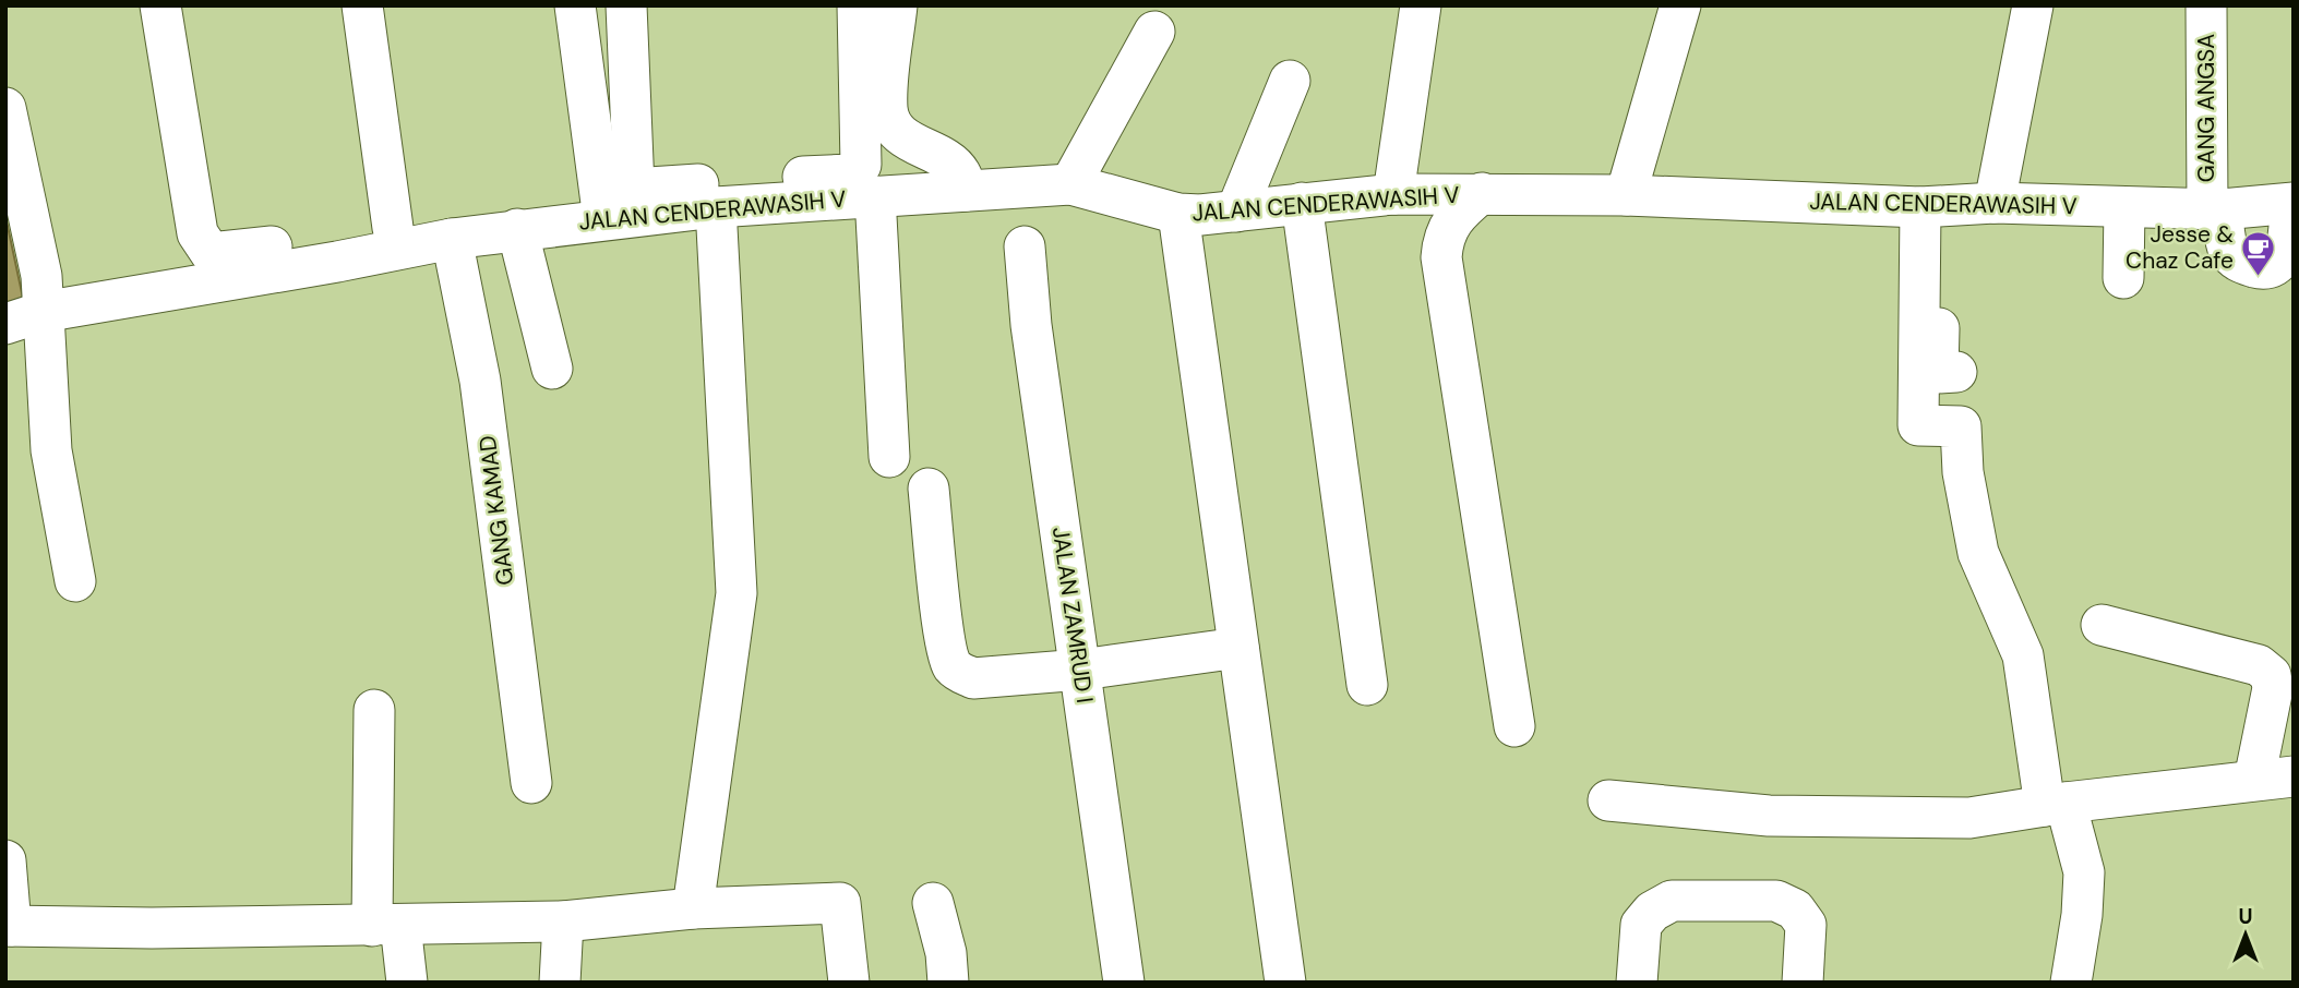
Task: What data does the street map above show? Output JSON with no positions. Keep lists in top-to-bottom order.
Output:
{
  "streets": {
    "street": [
      "GANG ANGSA",
      "JALAN CENDERAWASIH V",
      "GANG KAMAD",
      "JALAN ZAMRUD I"
    ]
  },
  "crossings": [
    ["GANG ANGSA", "JALAN CENDERAWASIH V"],
    ["JALAN CENDERAWASIH V", "GANG KAMAD"]
  ],
  "places": {
    "cafe": ["Jesse & Chaz Cafe"]
  },
  "north": "top"
}
